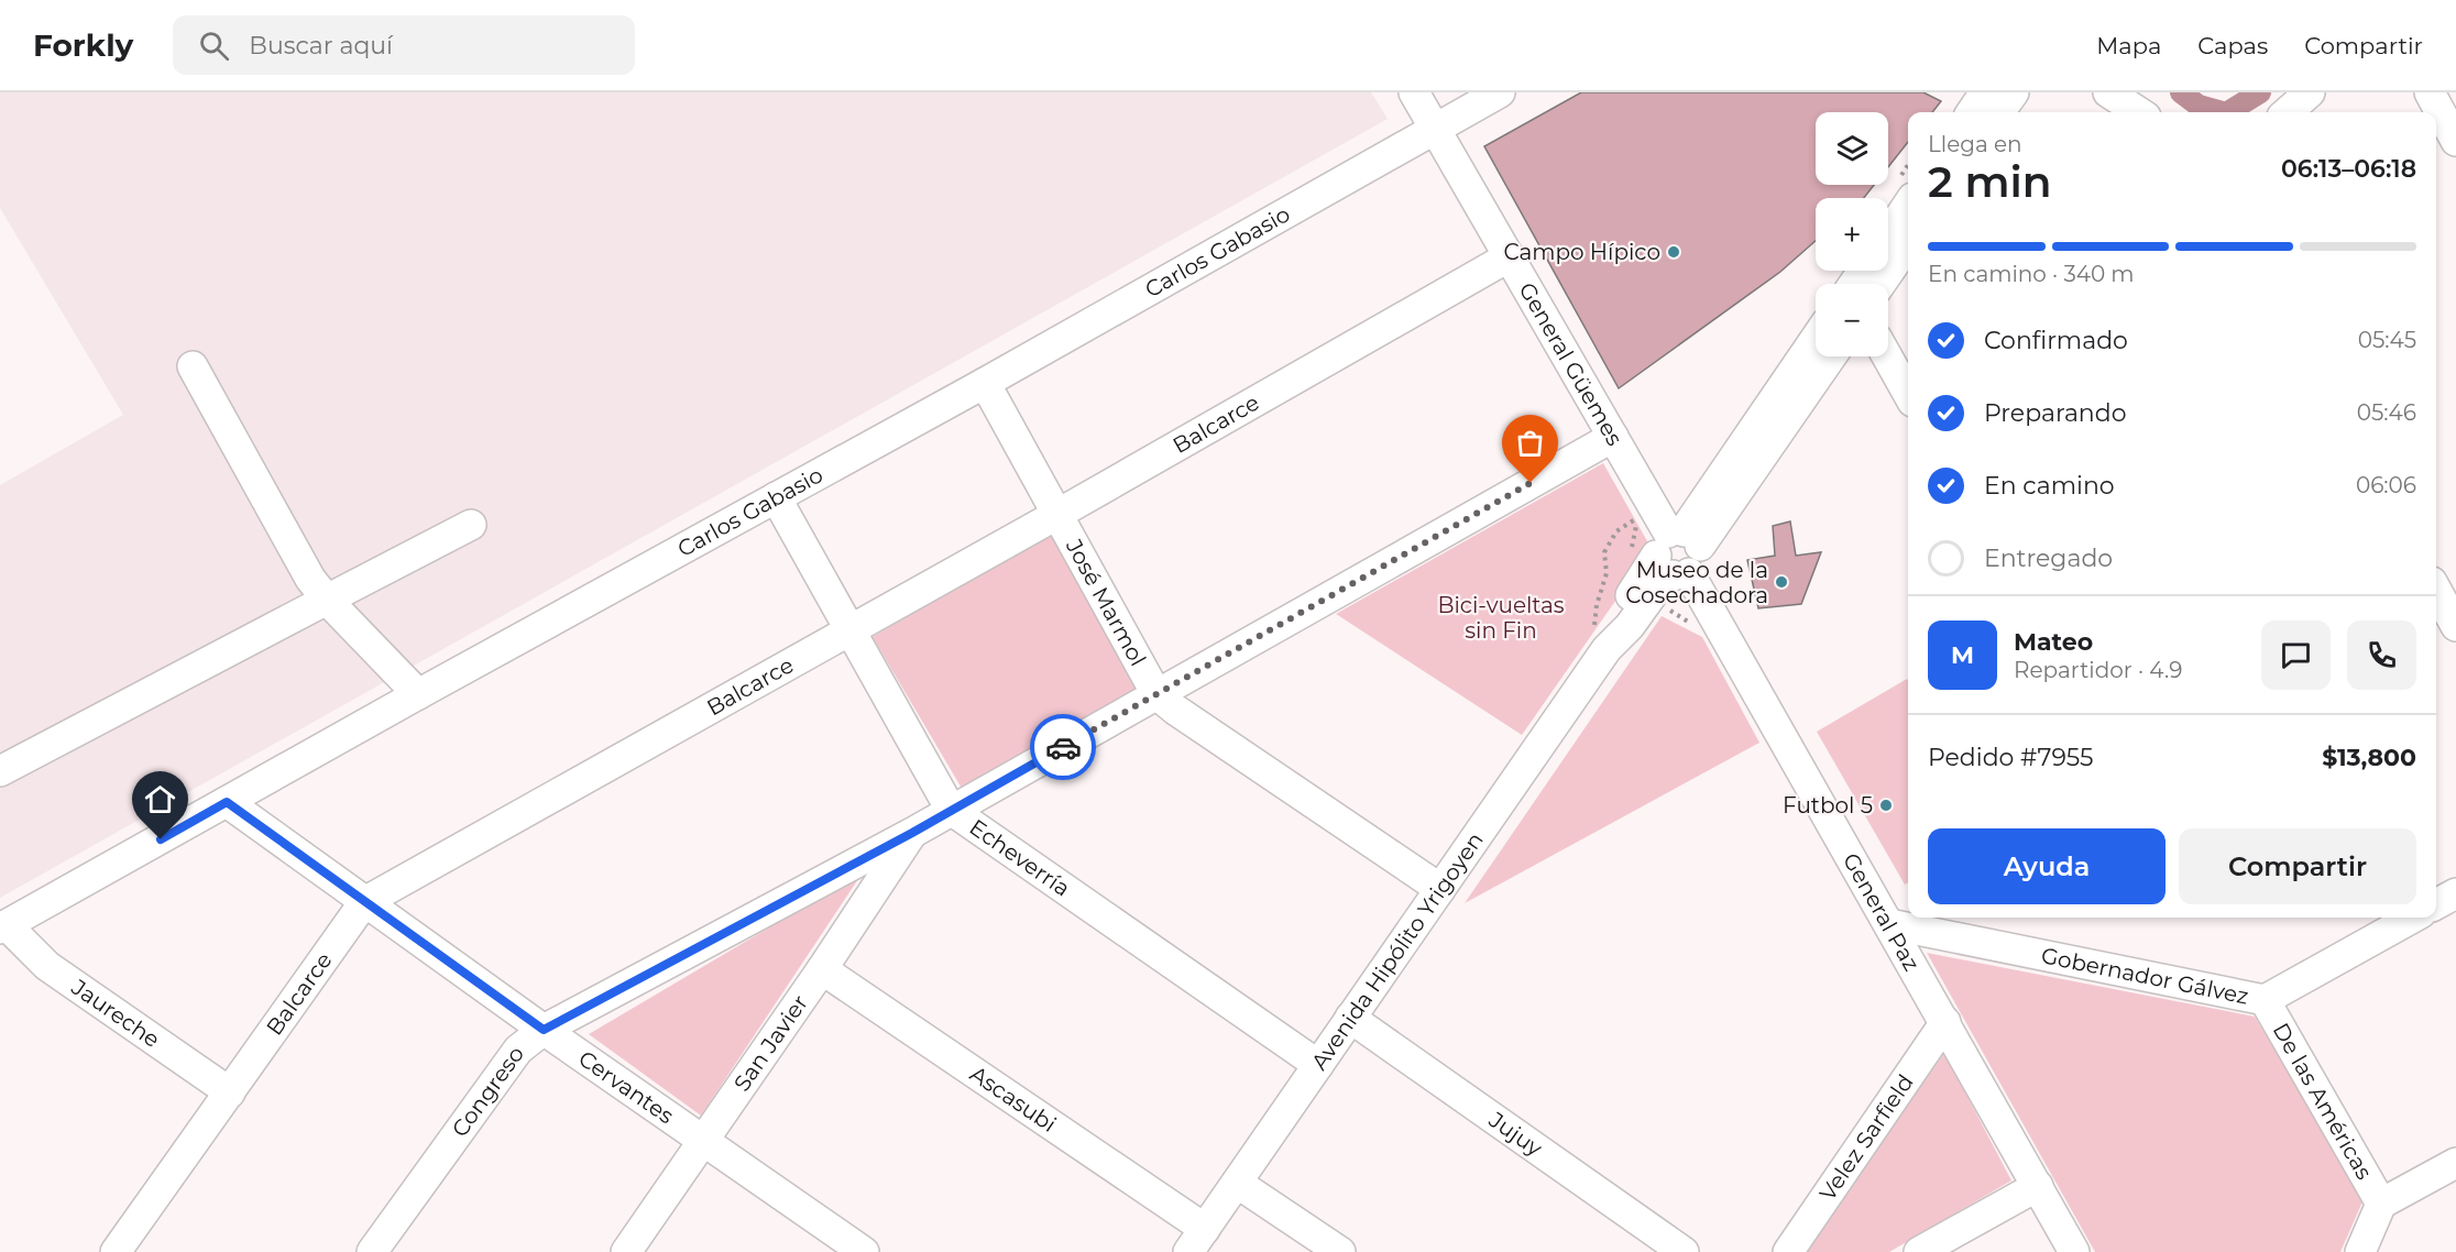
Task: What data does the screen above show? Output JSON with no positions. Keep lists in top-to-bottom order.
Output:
{
  "streets": {
    "street": [
      "Carlos Gabasio",
      "General Güemes",
      "Balcarce",
      "José Marmol",
      "Echeverría",
      "General Paz",
      "Avenida Hipólito Yrigoyen",
      "Gobernador Gálvez",
      "Jaureche",
      "San Javier",
      "Cervantes",
      "Congreso",
      "Ascasubi",
      "De las Américas",
      "Jujuy",
      "Velez Sarfield"
    ]
  },
  "crossings": [
    ["Carlos Gabasio", "General Güemes"],
    ["Carlos Gabasio", "José Marmol"],
    ["Carlos Gabasio", "Echeverría"],
    ["Carlos Gabasio", "Jaureche"],
    ["Carlos Gabasio", "Cervantes"],
    ["General Güemes", "Balcarce"],
    ["General Güemes", "General Paz"],
    ["General Güemes", "Avenida Hipólito Yrigoyen"],
    ["General Güemes", "Congreso"],
    ["Balcarce", "José Marmol"],
    ["Balcarce", "Echeverría"],
    ["Balcarce", "Jaureche"],
    ["Balcarce", "Cervantes"],
    ["José Marmol", "Avenida Hipólito Yrigoyen"],
    ["José Marmol", "Congreso"],
    ["Echeverría", "Avenida Hipólito Yrigoyen"],
    ["Echeverría", "Congreso"],
    ["General Paz", "Avenida Hipólito Yrigoyen"],
    ["General Paz", "Gobernador Gálvez"],
    ["General Paz", "Velez Sarfield"],
    ["Avenida Hipólito Yrigoyen", "Ascasubi"],
    ["Avenida Hipólito Yrigoyen", "Jujuy"],
    ["Gobernador Gálvez", "De las Américas"],
    ["San Javier", "Cervantes"],
    ["San Javier", "Congreso"],
    ["San Javier", "Ascasubi"],
    ["Cervantes", "Congreso"]
  ],
  "parks": ["Bici-vueltas sin Fin"],
  "places": ["Campo Hípico", "Museo de la Cosechadora", "Futbol 5"],
  "page": {
    "header": "Forkly",
    "search": "Buscar aquí",
    "nav": ["Mapa", "Capas", "Compartir"],
    "map_buttons": ["+", "−"],
    "heading": ["2 min", "Llega en", "06:13–06:18"],
    "panel": [
      "Mateo",
      "Repartidor · 4.9",
      "Pedido #7955",
      "$13,800"
    ],
    "bar": "En camino · 340 m",
    "list": [
      ["Confirmado", "05:45"],
      ["Preparando", "05:46"],
      ["En camino", "06:06"],
      "Entregado"
    ],
    "round": "M",
    "buttons": ["Ayuda", "Compartir"]
  }
}
